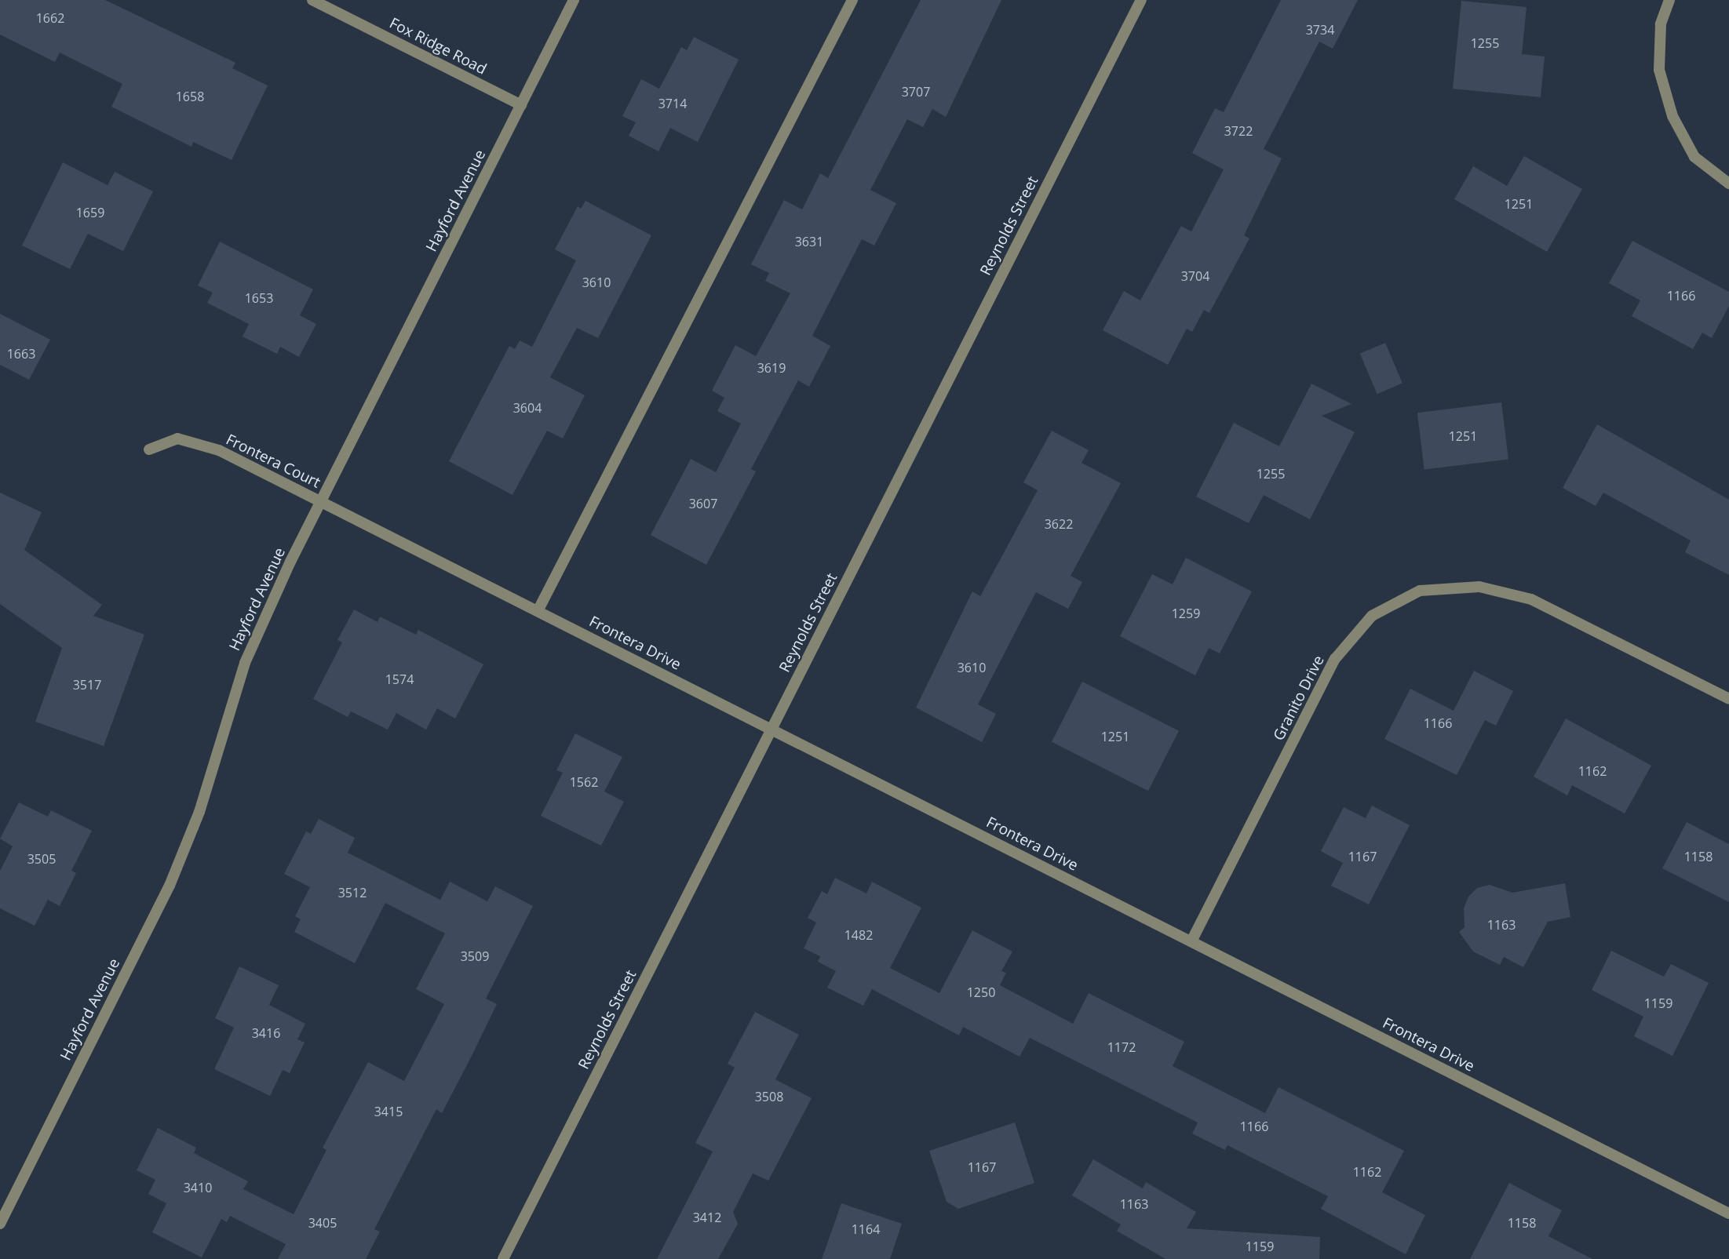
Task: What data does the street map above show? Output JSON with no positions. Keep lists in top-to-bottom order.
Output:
{
  "streets": {
    "street": [
      "Fox Ridge Road",
      "Hayford Avenue",
      "Reynolds Street",
      "Frontera Court",
      "Frontera Drive",
      "Granito Drive"
    ]
  },
  "crossings": [
    ["Fox Ridge Road", "Hayford Avenue"],
    ["Hayford Avenue", "Frontera Court"],
    ["Hayford Avenue", "Frontera Drive"],
    ["Reynolds Street", "Frontera Drive"],
    ["Frontera Court", "Frontera Drive"],
    ["Frontera Drive", "Granito Drive"]
  ],
  "house_numbers": [
    "1662",
    "3734",
    "1255",
    "3707",
    "1658",
    "3714",
    "3722",
    "1251",
    "1659",
    "3631",
    "3704",
    "3610",
    "1166",
    "1653",
    "1663",
    "3619",
    "3604",
    "1251",
    "1255",
    "3607",
    "3622",
    "1259",
    "3610",
    "1574",
    "3517",
    "1166",
    "1251",
    "1162",
    "1562",
    "1167",
    "1158",
    "3505",
    "3512",
    "1163",
    "1482",
    "3509",
    "1250",
    "1159",
    "3416",
    "1172",
    "3508",
    "3415",
    "1166",
    "1167",
    "1162",
    "3410",
    "1163",
    "3412",
    "3405",
    "1158",
    "1164",
    "1159"
  ]
}
